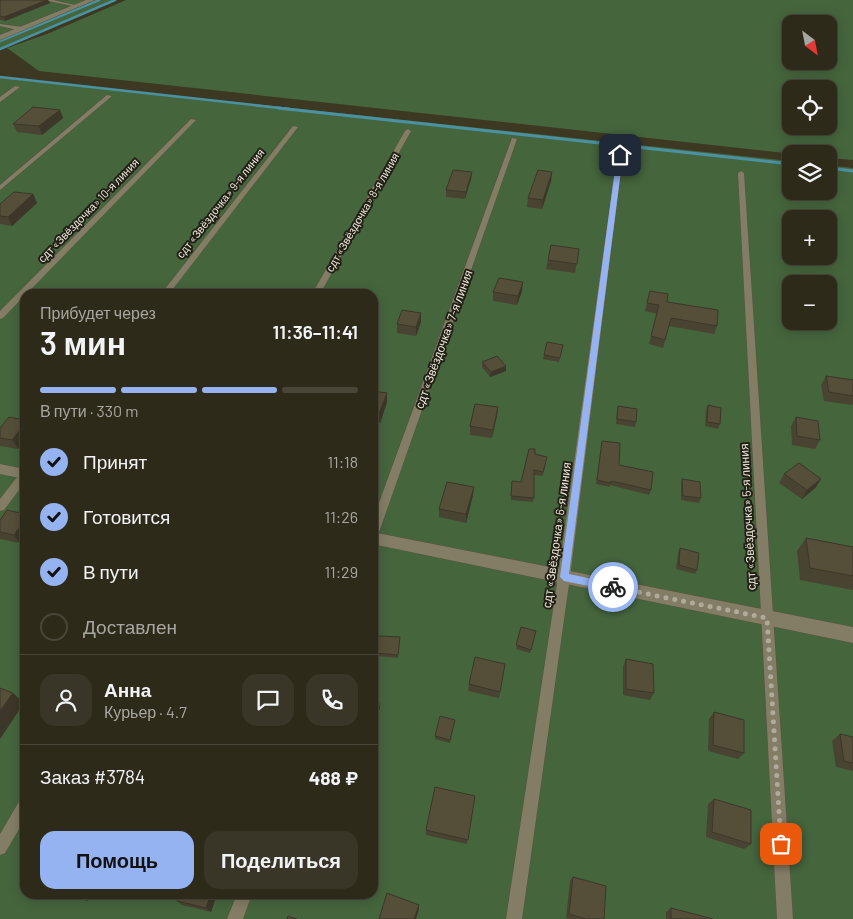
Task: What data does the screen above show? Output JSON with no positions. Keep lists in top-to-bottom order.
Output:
{
  "streets": {
    "lane": [
      "сдт «Звёздочка» 9-я линия",
      "сдт «Звёздочка» 10-я линия",
      "сдт «Звёздочка» 8-я линия",
      "сдт «Звёздочка» 7-я линия",
      "сдт «Звёздочка» 5-я линия",
      "сдт «Звёздочка» 6-я линия"
    ]
  },
  "north": "bottom right",
  "page": {
    "map_buttons": ["+", "−"],
    "heading": ["3 мин", "Прибудет через", "11:36–11:41"],
    "panel": [
      "Анна",
      "Курьер · 4.7",
      "Заказ #3784",
      "488 ₽"
    ],
    "bar": "В пути · 330 m",
    "list": [
      ["Принят", "11:18"],
      ["Готовится", "11:26"],
      ["В пути", "11:29"],
      "Доставлен"
    ],
    "buttons": ["Помощь", "Поделиться"]
  }
}
